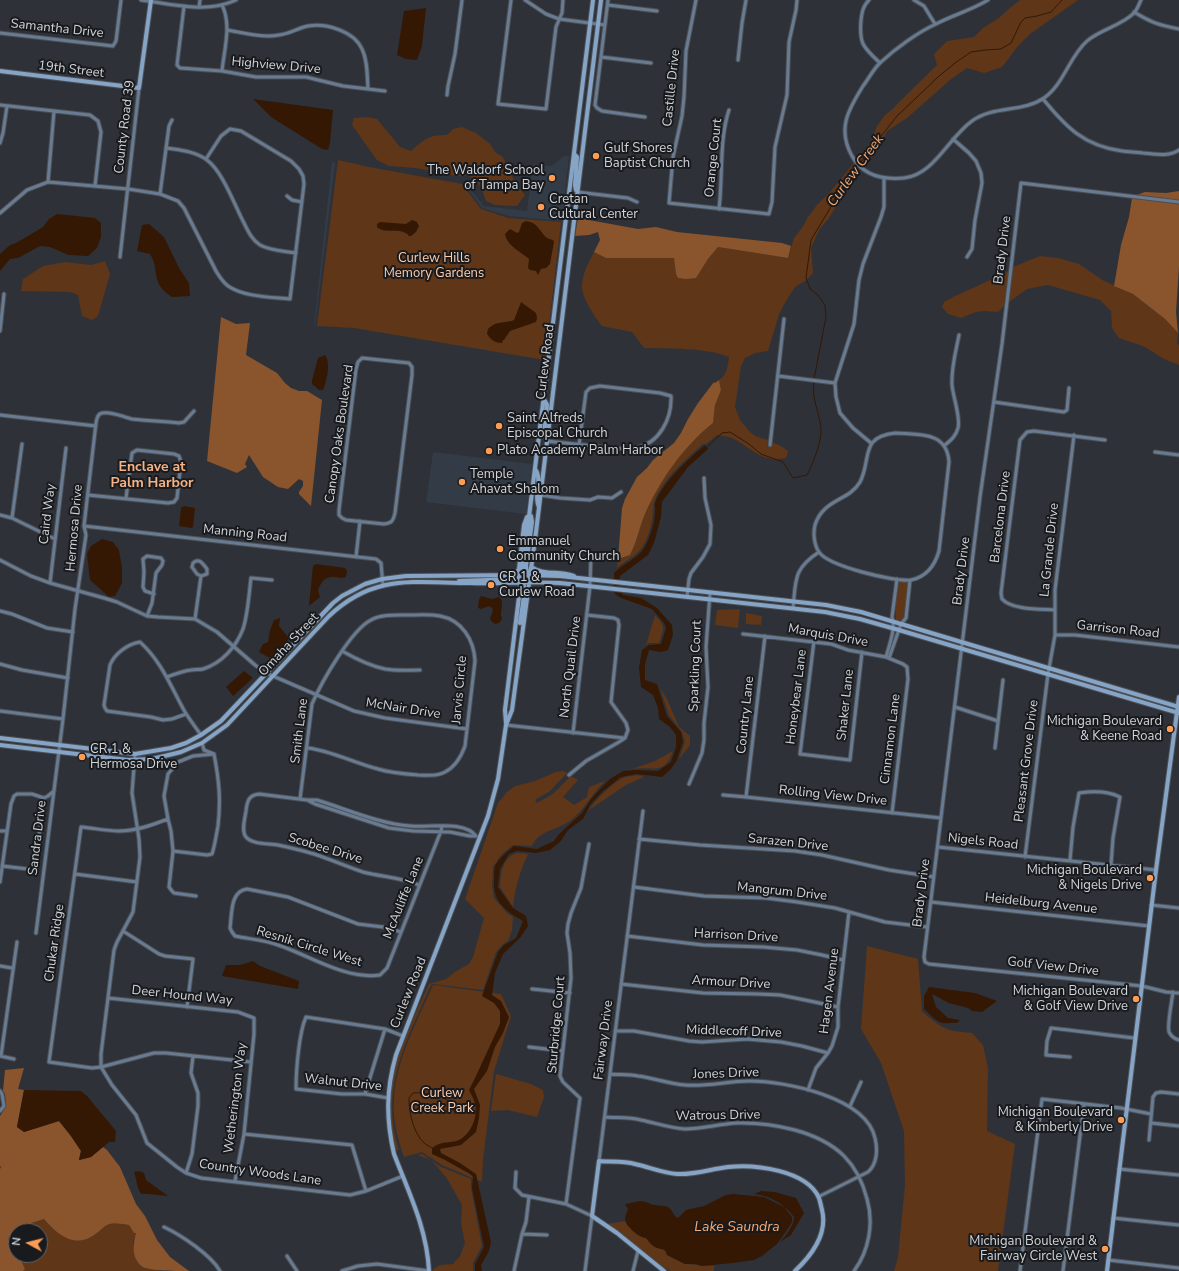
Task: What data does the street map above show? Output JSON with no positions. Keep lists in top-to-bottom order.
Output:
{
  "streets": {
    "main road": [
      "19th Street",
      "County Road 39",
      "Curlew Road",
      "Omaha Street",
      "Fairway Drive"
    ],
    "street": [
      "Samantha Drive",
      "Highview Drive",
      "Castille Drive",
      "Orange Court",
      "Brady Drive",
      "Canopy Oaks Boulevard",
      "Caird Way",
      "Barcelona Drive",
      "Hermosa Drive",
      "Manning Road",
      "La Grande Drive",
      "Garrison Road",
      "Marquis Drive",
      "Sparkling Court",
      "North Quail Drive",
      "Jarvis Circle",
      "Honeybear Lane",
      "Shaker Lane",
      "McNair Drive",
      "Country Lane",
      "Smith Lane",
      "Cinnamon Lane",
      "Pleasant Grove Drive",
      "Rolling View Drive",
      "Sandra Drive",
      "Nigels Road",
      "Sarazen Drive",
      "Scobee Drive",
      "Mangrum Drive",
      "McAuliffe Lane",
      "Heidelburg Avenue",
      "Harrison Drive",
      "Chukar Ridge",
      "Resnik Circle West",
      "Golf View Drive",
      "Armour Drive",
      "Hagen Avenue",
      "Deer Hound Way",
      "Sturbridge Court",
      "Middlecoff Drive",
      "Jones Drive",
      "Walnut Drive",
      "Wetherington Way",
      "Watrous Drive",
      "Country Woods Lane"
    ]
  },
  "crossings": [
    ["19th Street", "County Road 39"],
    ["Castille Drive", "Orange Court"],
    ["Brady Drive", "Omaha Street"],
    ["Brady Drive", "Rolling View Drive"],
    ["Brady Drive", "Nigels Road"],
    ["Brady Drive", "Sarazen Drive"],
    ["Brady Drive", "Mangrum Drive"],
    ["Brady Drive", "Heidelburg Avenue"],
    ["Brady Drive", "Golf View Drive"],
    ["Curlew Road", "Omaha Street"],
    ["Curlew Road", "Walnut Drive"],
    ["Curlew Road", "Country Woods Lane"],
    ["Barcelona Drive", "La Grande Drive"],
    ["Hermosa Drive", "Manning Road"],
    ["Hermosa Drive", "Omaha Street"],
    ["Hermosa Drive", "Sandra Drive"],
    ["Manning Road", "Omaha Street"],
    ["La Grande Drive", "Garrison Road"],
    ["La Grande Drive", "Omaha Street"],
    ["La Grande Drive", "Pleasant Grove Drive"],
    ["Marquis Drive", "Honeybear Lane"],
    ["Marquis Drive", "Shaker Lane"],
    ["Marquis Drive", "Country Lane"],
    ["Marquis Drive", "Cinnamon Lane"],
    ["Omaha Street", "Sparkling Court"],
    ["Omaha Street", "North Quail Drive"],
    ["Omaha Street", "Smith Lane"],
    ["Omaha Street", "Pleasant Grove Drive"],
    ["Omaha Street", "Sandra Drive"],
    ["Jarvis Circle", "McNair Drive"],
    ["Jarvis Circle", "Smith Lane"],
    ["Honeybear Lane", "Shaker Lane"],
    ["McNair Drive", "Smith Lane"],
    ["Country Lane", "Rolling View Drive"],
    ["Smith Lane", "Scobee Drive"],
    ["Cinnamon Lane", "Rolling View Drive"],
    ["Pleasant Grove Drive", "Nigels Road"],
    ["Sarazen Drive", "Fairway Drive"],
    ["Scobee Drive", "McAuliffe Lane"],
    ["Mangrum Drive", "Hagen Avenue"],
    ["Mangrum Drive", "Fairway Drive"],
    ["McAuliffe Lane", "Resnik Circle West"],
    ["Harrison Drive", "Hagen Avenue"],
    ["Harrison Drive", "Fairway Drive"],
    ["Chukar Ridge", "Country Woods Lane"],
    ["Armour Drive", "Hagen Avenue"],
    ["Armour Drive", "Fairway Drive"],
    ["Hagen Avenue", "Middlecoff Drive"],
    ["Hagen Avenue", "Jones Drive"],
    ["Deer Hound Way", "Wetherington Way"],
    ["Middlecoff Drive", "Fairway Drive"],
    ["Fairway Drive", "Jones Drive"],
    ["Fairway Drive", "Watrous Drive"],
    ["Jones Drive", "Watrous Drive"],
    ["Wetherington Way", "Country Woods Lane"]
  ],
  "districts": ["Enclave at Palm Harbor"],
  "water": ["Curlew Creek", "Lake Saundra"],
  "parks": ["Curlew Hills Memory Gardens", "Curlew Creek Park"],
  "places": [
    "Gulf Shores Baptist Church",
    "The Waldorf School of Tampa Bay",
    "Cretan Cultural Center",
    "Saint Alfreds Episcopal Church",
    "Plato Academy Palm Harbor",
    "Temple Ahavat Shalom",
    "Emmanuel Community Church",
    "CR 1 & Curlew Road",
    "Michigan Boulevard & Keene Road",
    "CR 1 & Hermosa Drive",
    "Michigan Boulevard & Nigels Drive",
    "Michigan Boulevard & Golf View Drive",
    "Michigan Boulevard & Kimberly Drive",
    "Michigan Boulevard & Fairway Circle West"
  ],
  "north": "left"
}
